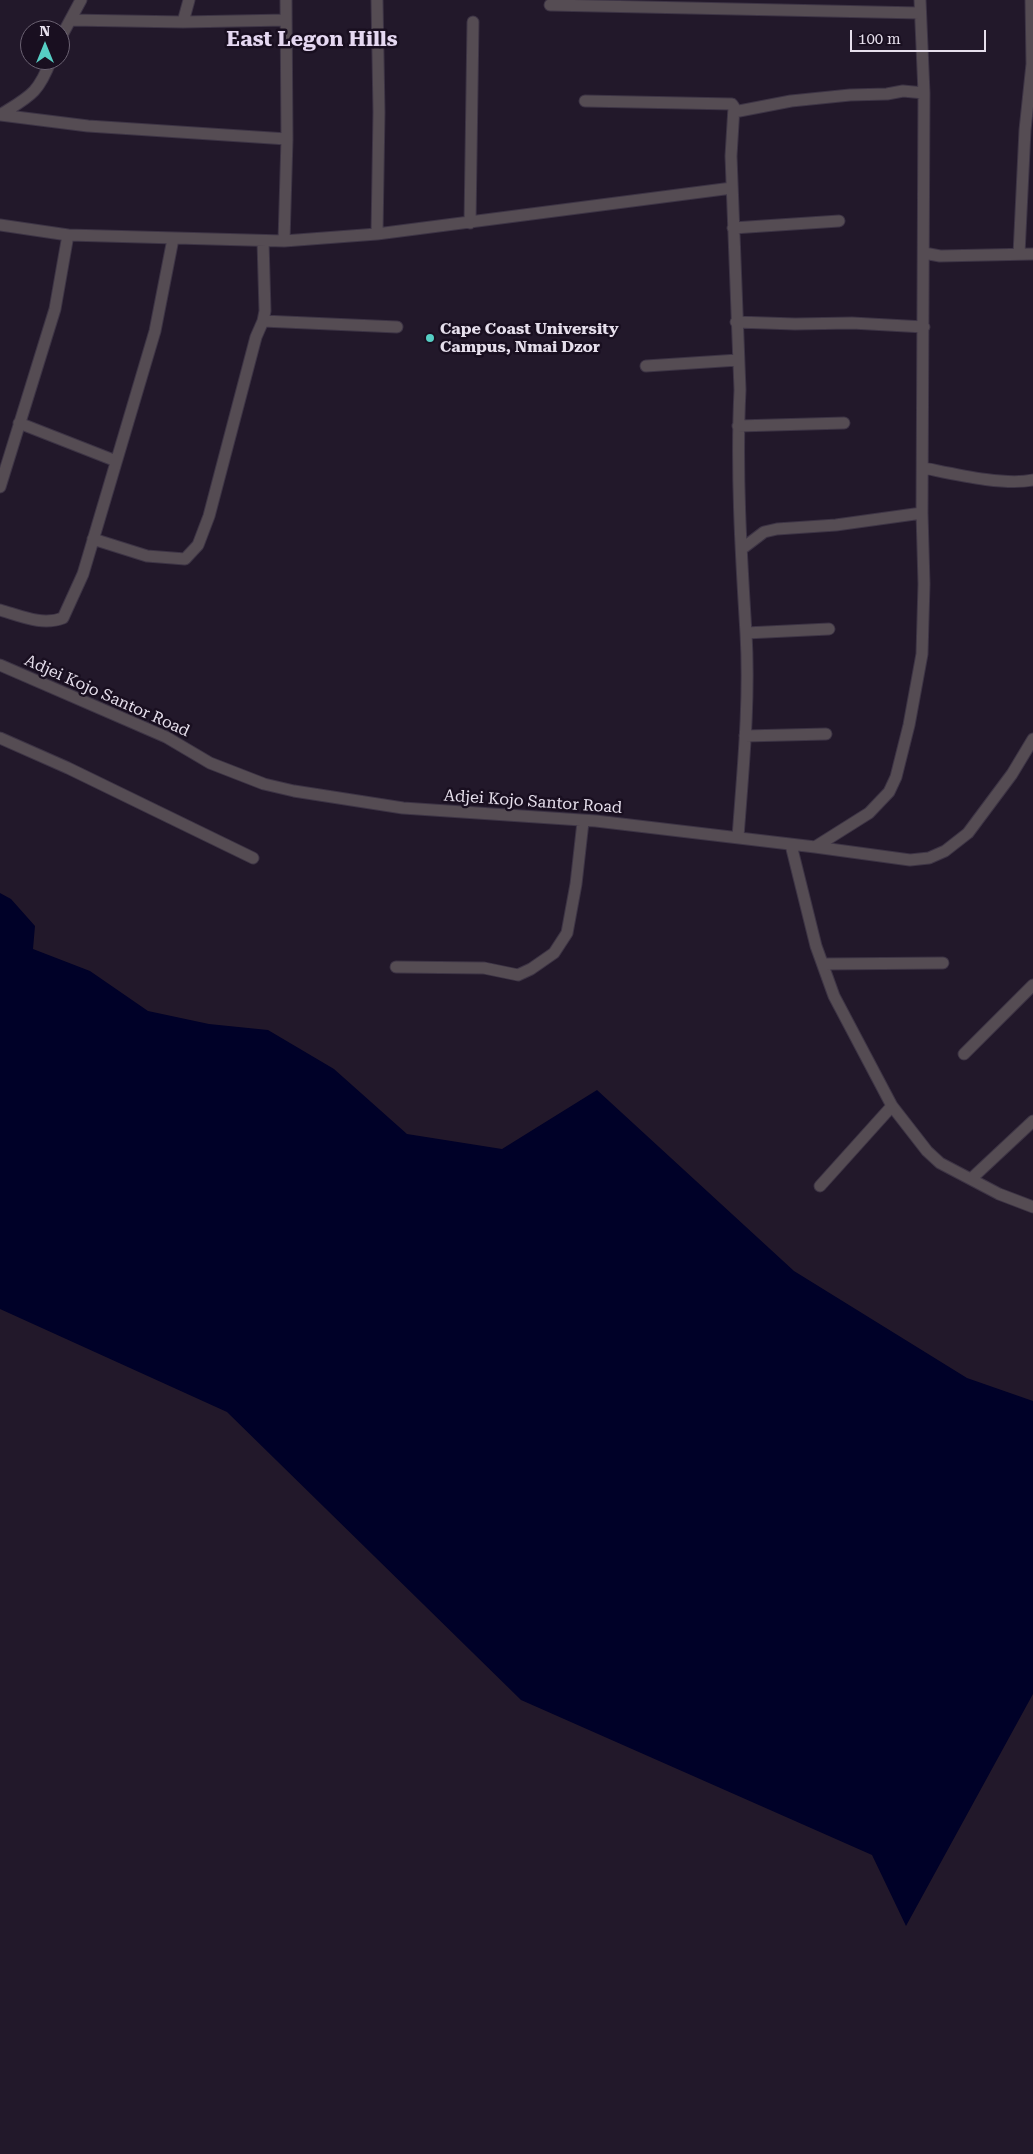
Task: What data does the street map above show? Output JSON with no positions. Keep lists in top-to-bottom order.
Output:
{
  "streets": {
    "street": ["Adjei Kojo Santor Road"]
  },
  "districts": ["East Legon Hills"],
  "places": ["Cape Coast University Campus, Nmai Dzor"],
  "scale_bar": "100 m",
  "north": "top"
}
